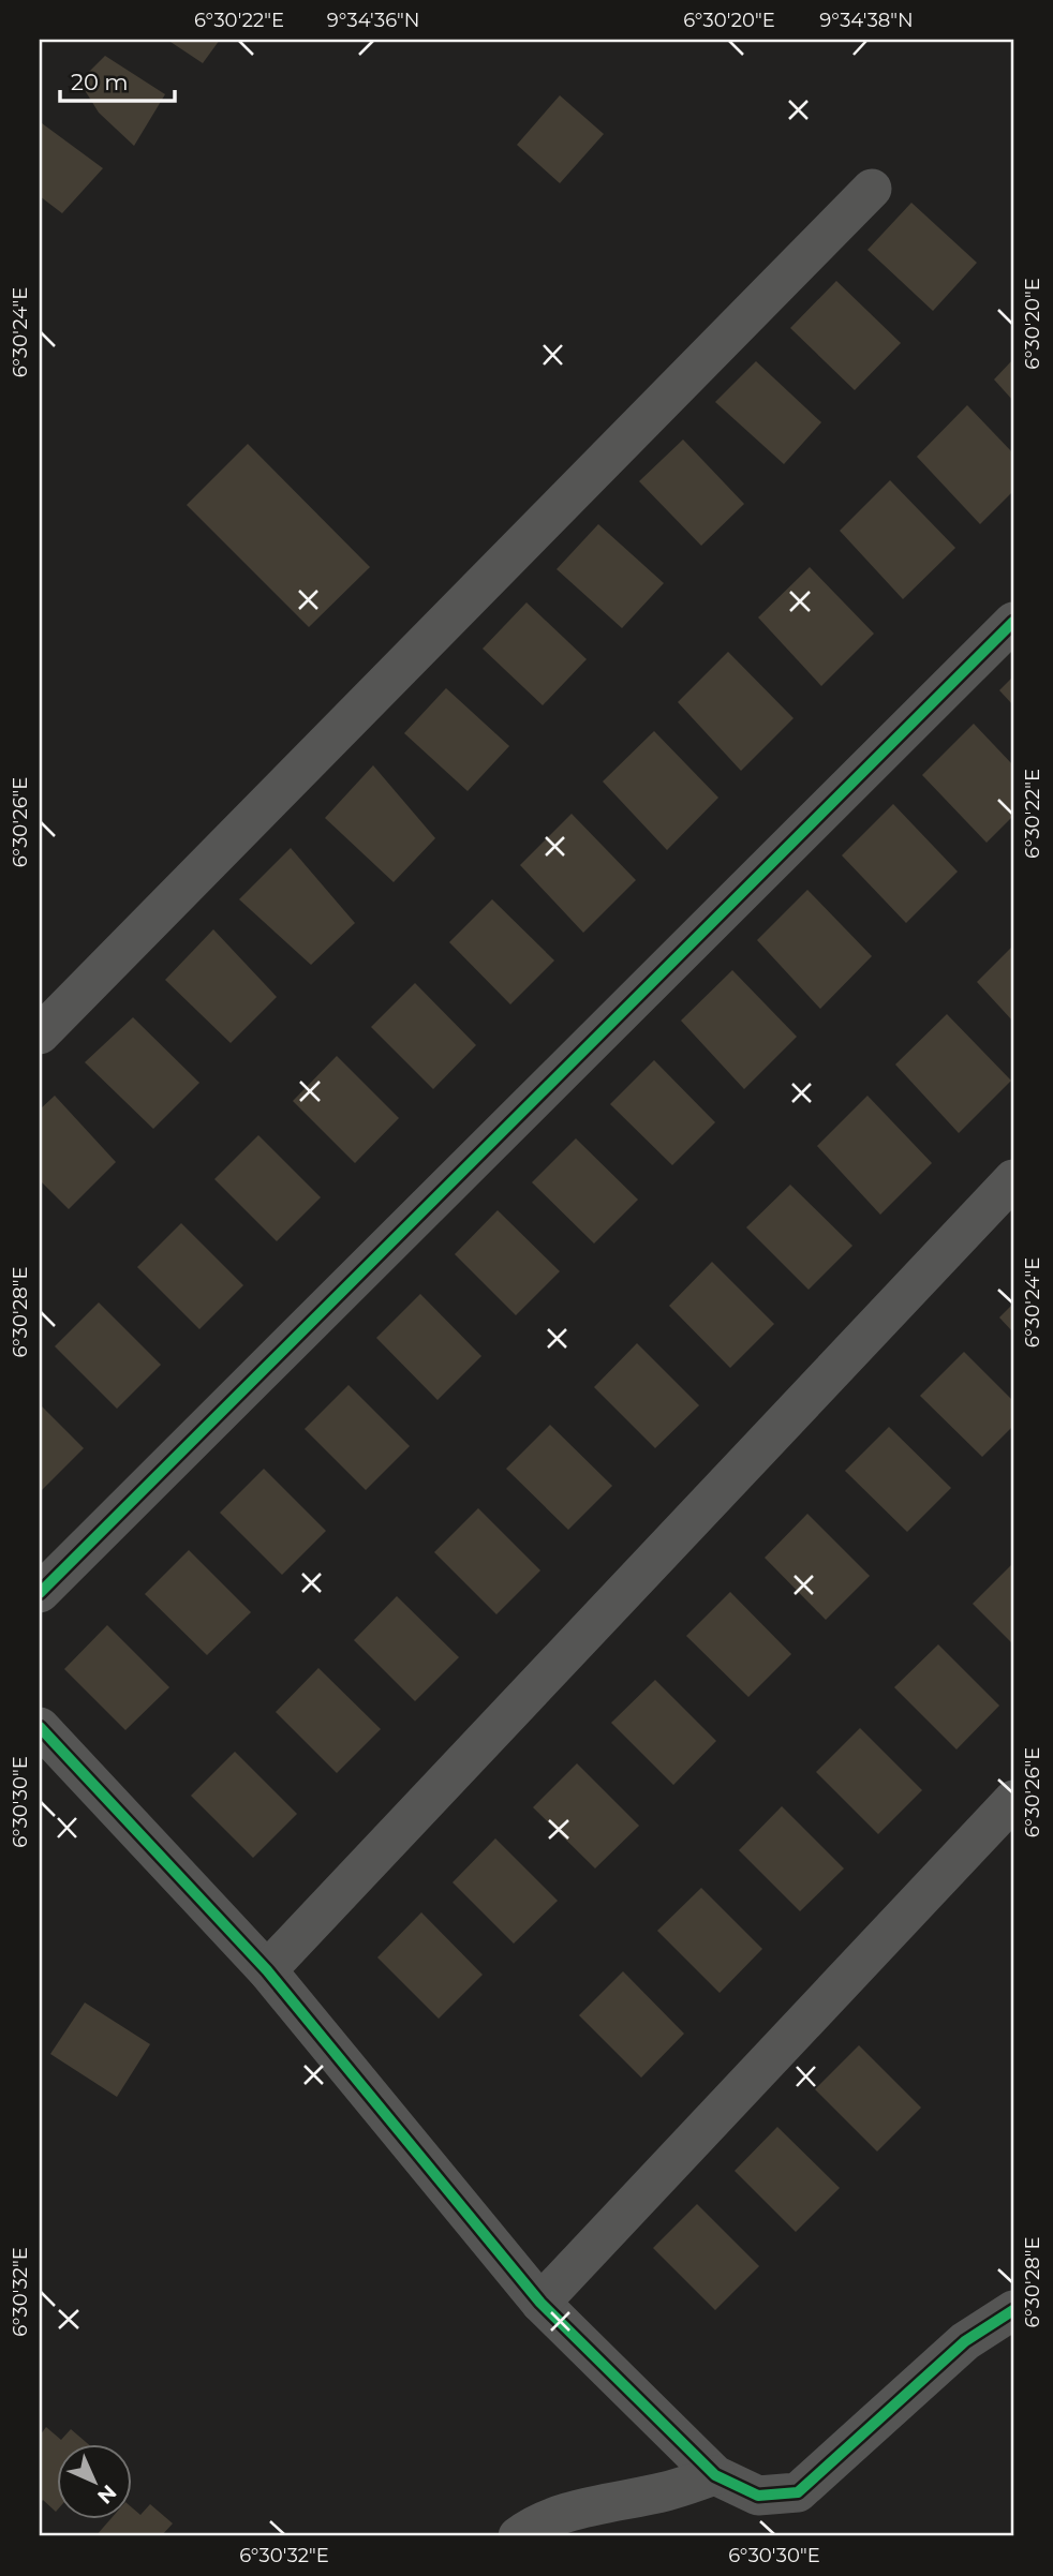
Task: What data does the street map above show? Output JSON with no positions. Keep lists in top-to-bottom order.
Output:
{
  "scale_bar": "20 m",
  "north": "bottom right",
  "coordinates": [
    "6°30'22\"E",
    "9°34'36\"N",
    "6°30'20\"E",
    "9°34'38\"N",
    "6°30'24\"E",
    "6°30'26\"E",
    "6°30'28\"E",
    "6°30'30\"E",
    "6°30'32\"E"
  ]
}
